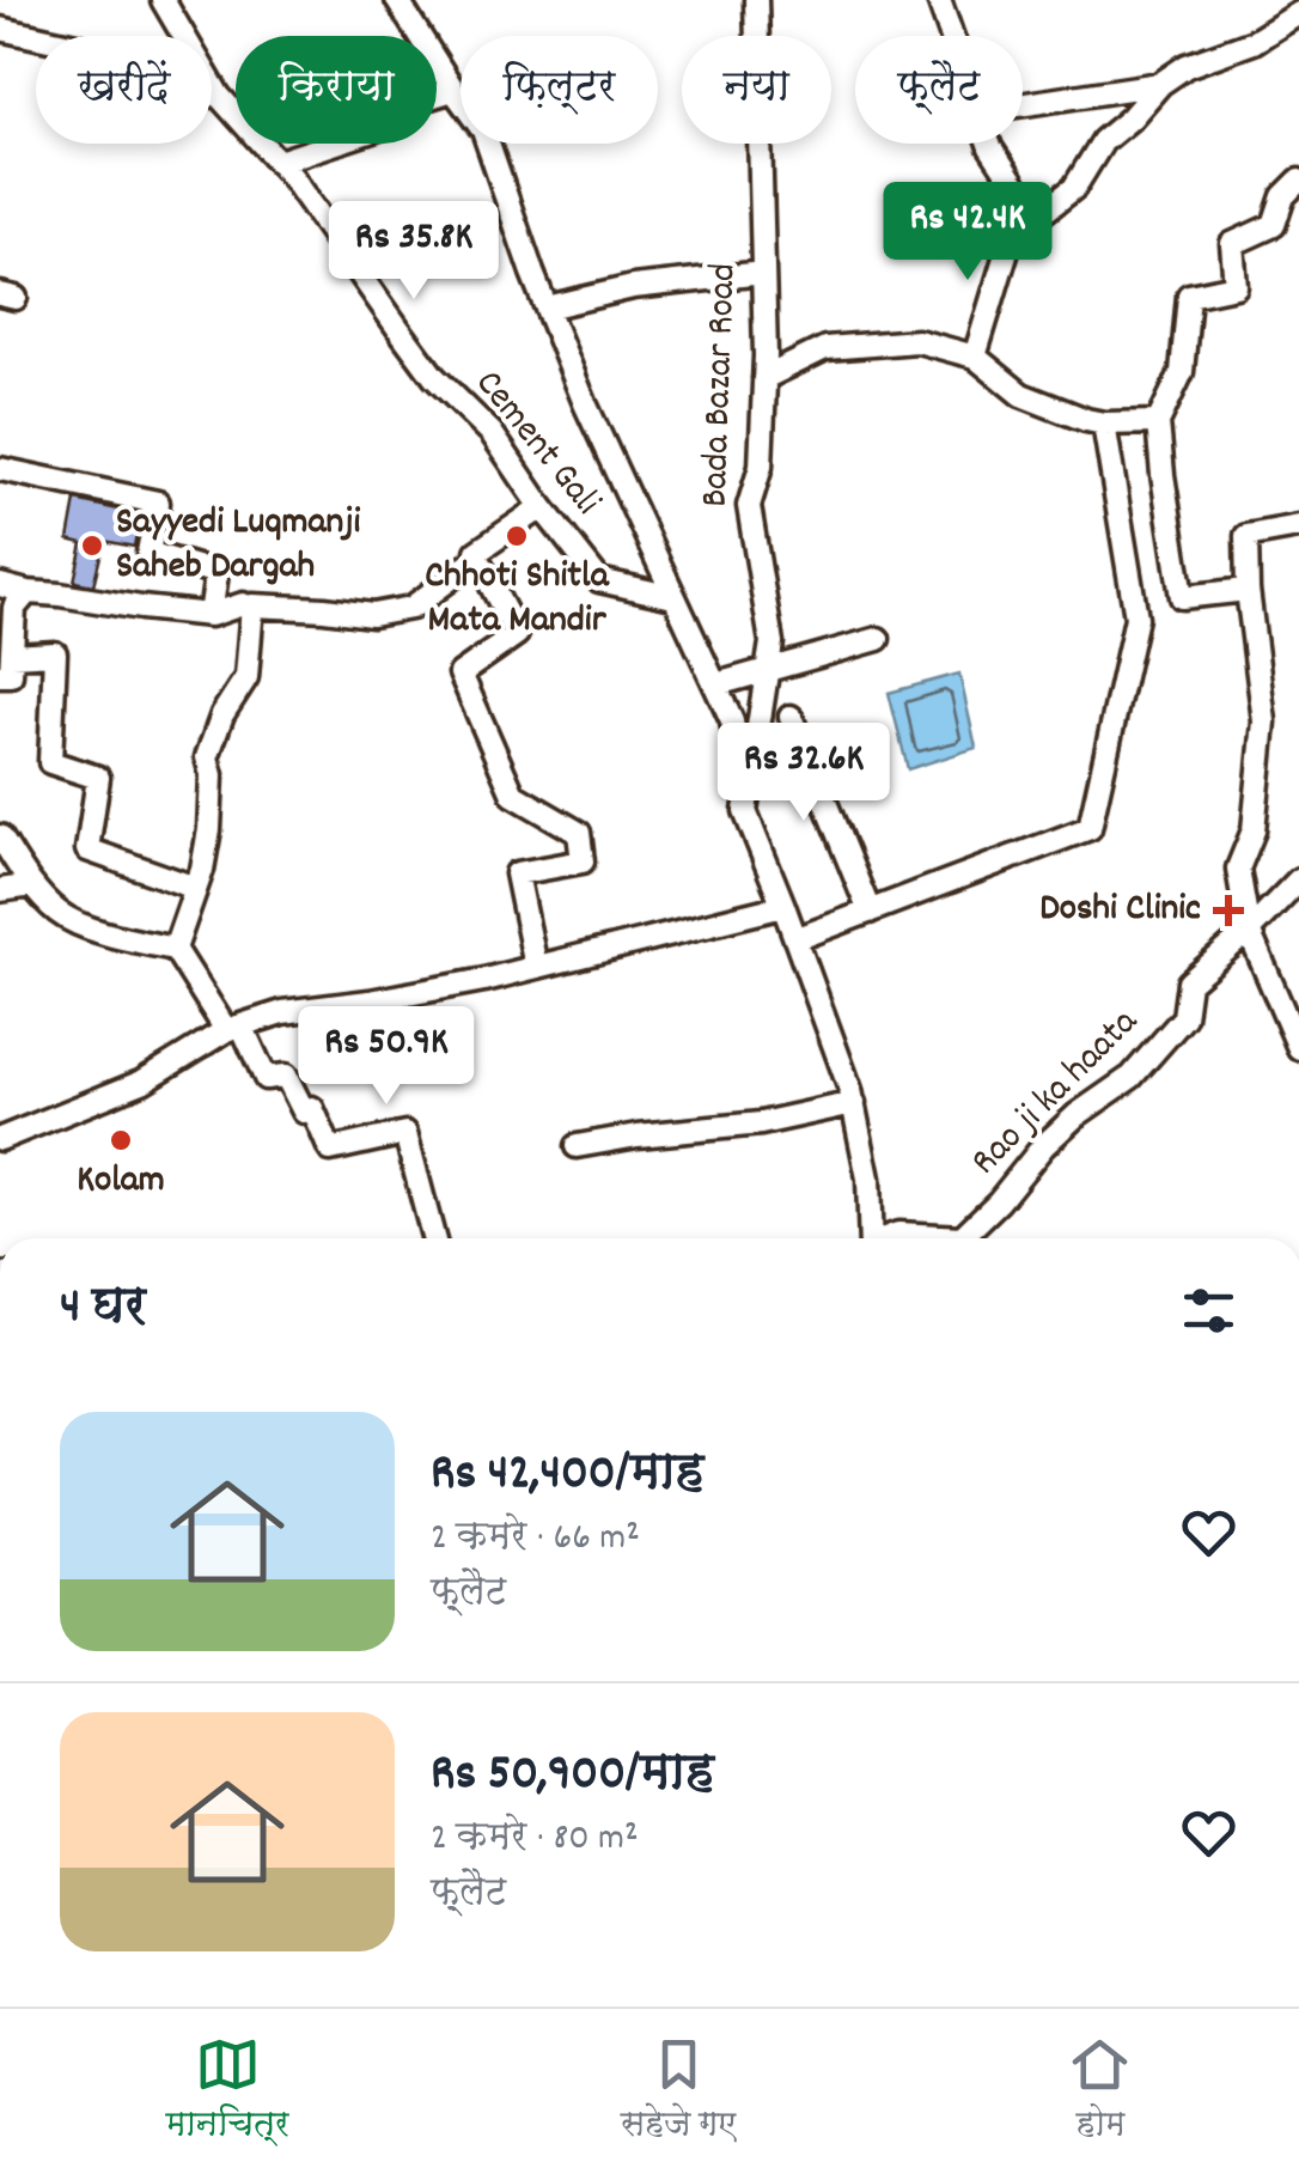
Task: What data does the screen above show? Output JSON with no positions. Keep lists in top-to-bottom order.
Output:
{
  "streets": {
    "street": ["Bada Bazar Road", "Cement Gali", "Rao ji ka haata"]
  },
  "places": {
    "other": ["Chhoti Shitla Mata Mandir", "Sayyedi Luqmanji Saheb Dargah", "Kolam"],
    "health": ["Doshi Clinic"]
  },
  "page": {
    "chip": [
      "खरीदें",
      "किराया",
      "फ़िल्टर",
      "नया",
      "फ़्लैट"
    ],
    "price": [
      "Rs 42.4K",
      "Rs 35.8K",
      "Rs 32.6K",
      "Rs 50.9K"
    ],
    "heading": "4 घर",
    "list": [
      {
        "name": "Rs 42,400/माह",
        "note": "2 कमरे · 66 m² · फ़्लैट"
      },
      {
        "name": "Rs 50,900/माह",
        "note": "2 कमरे · 80 m² · फ़्लैट"
      }
    ],
    "tabs": ["मानचित्र", "सहेजे गए", "होम"]
  }
}
